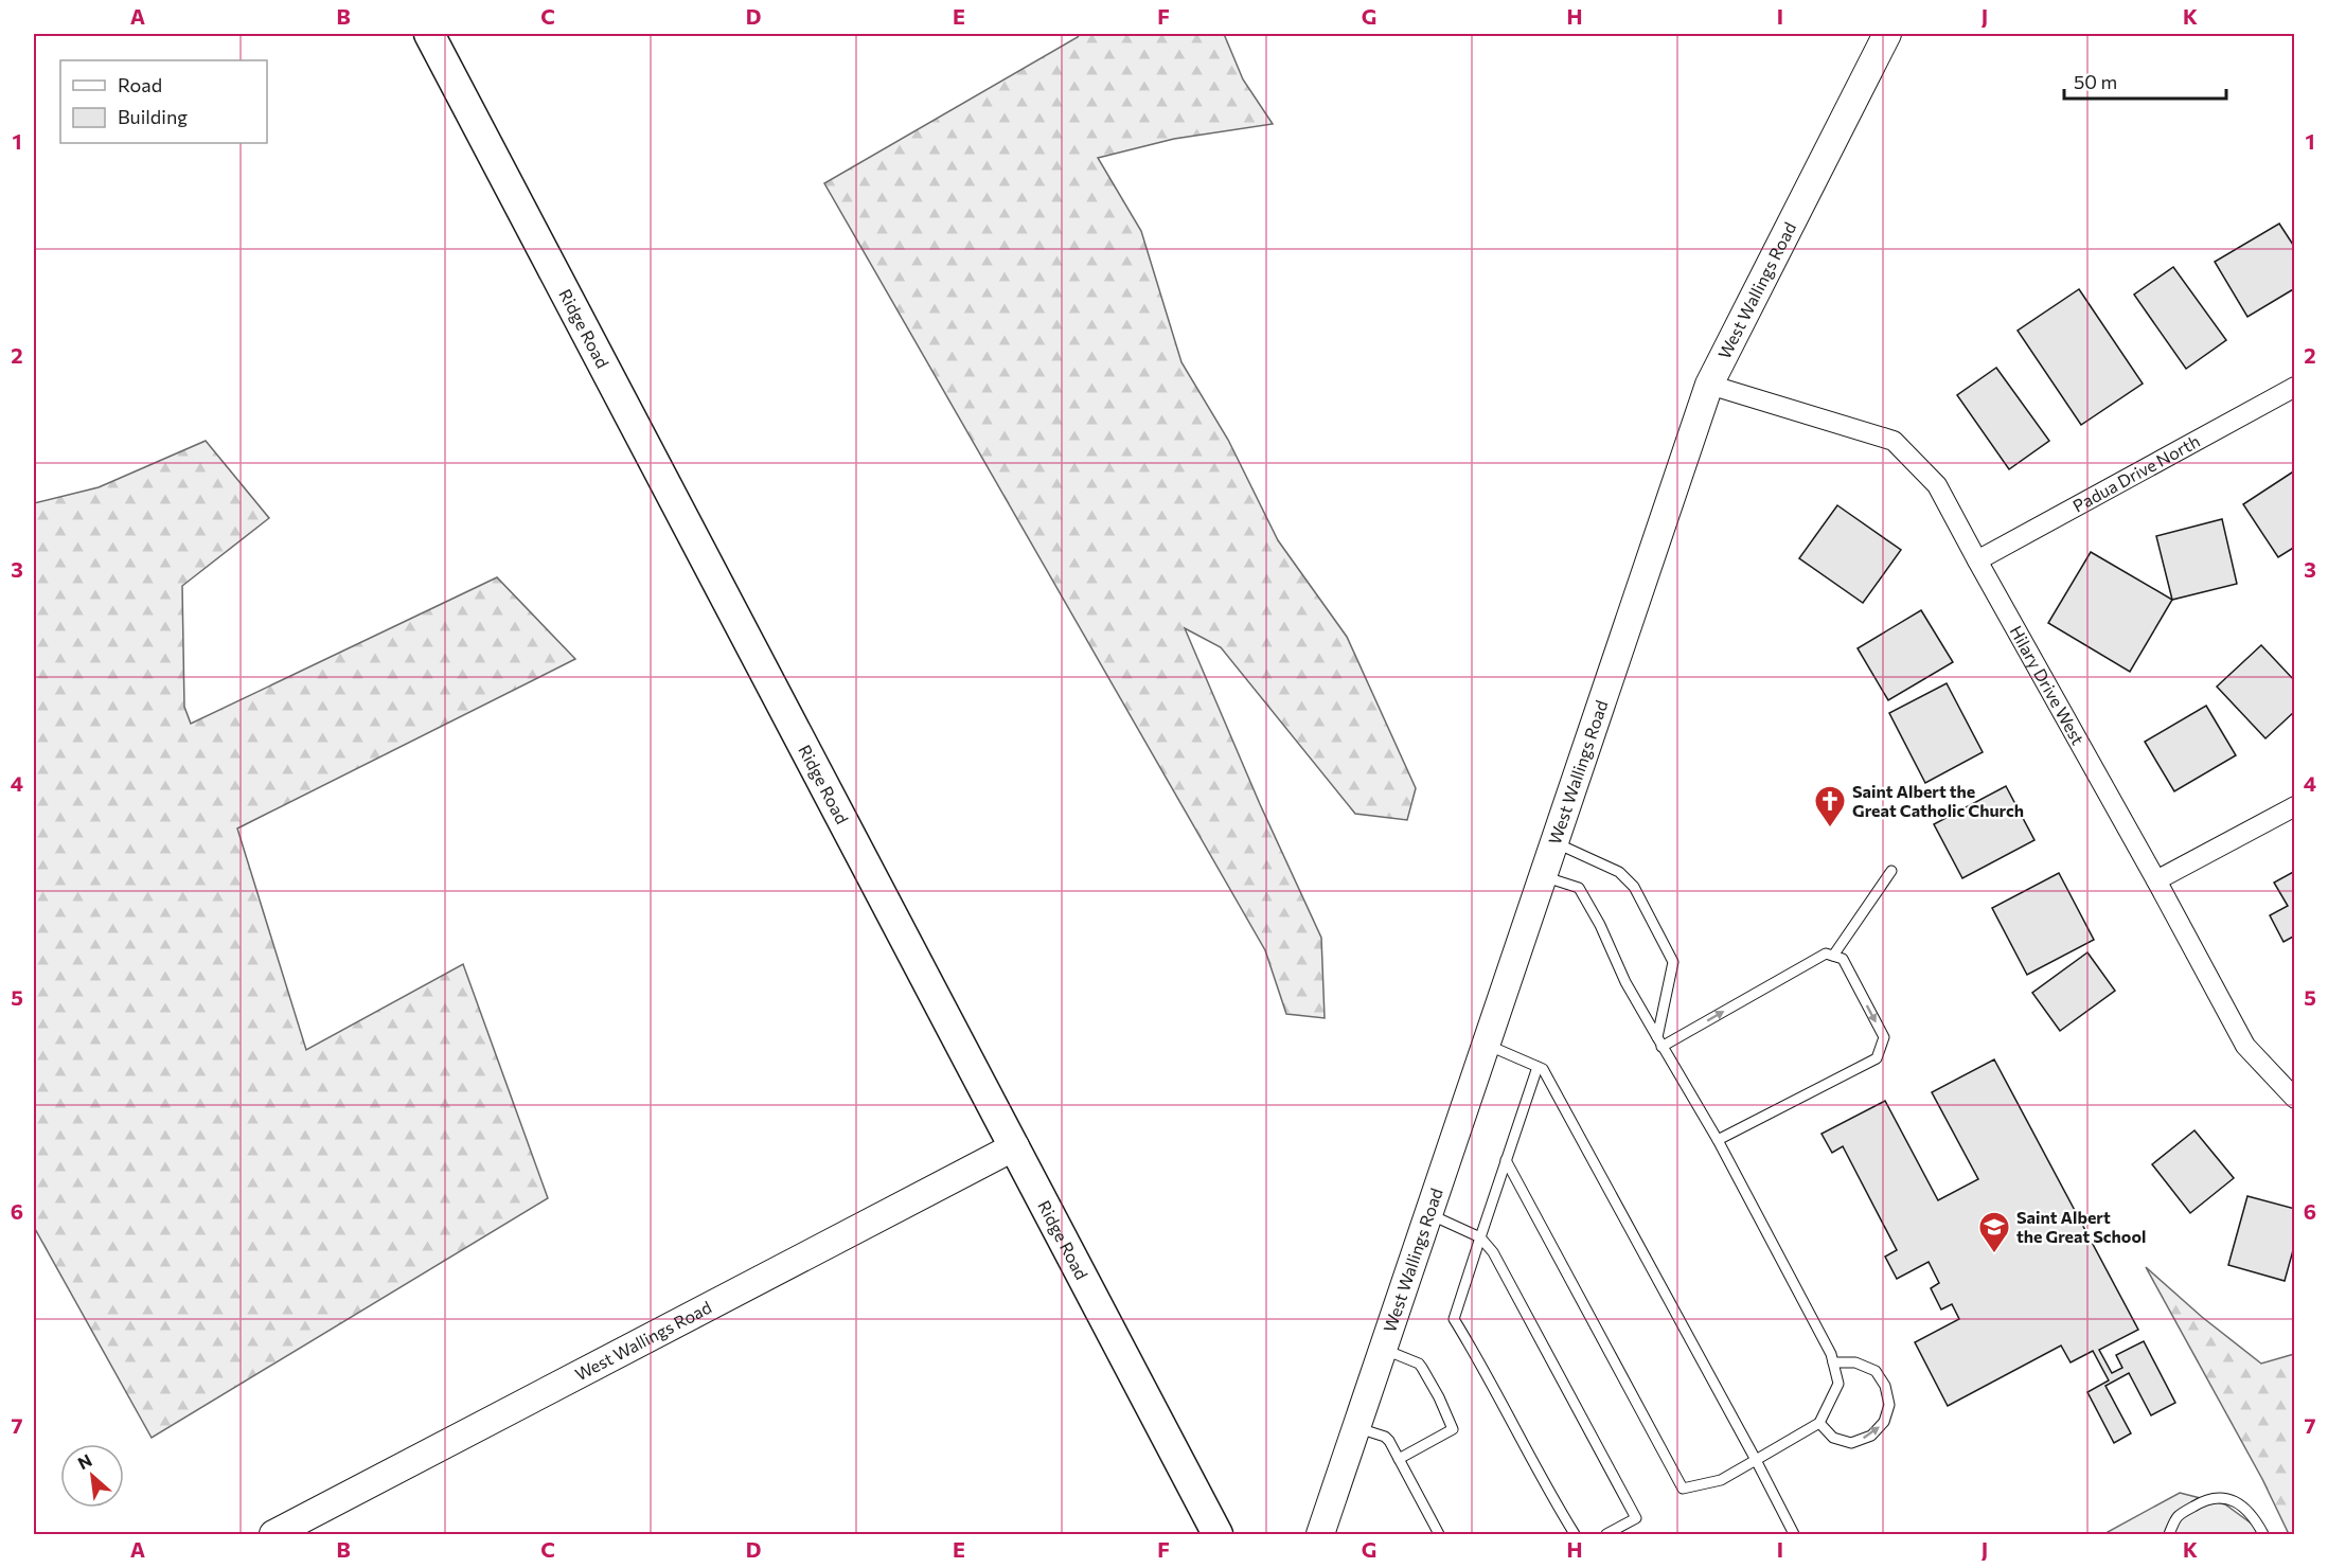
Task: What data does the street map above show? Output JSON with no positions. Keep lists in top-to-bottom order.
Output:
{
  "streets": {
    "main road": ["Ridge Road"],
    "street": ["West Wallings Road", "Padua Drive North", "Hilary Drive West"]
  },
  "crossings": [
    ["West Wallings Road", "Ridge Road"],
    ["West Wallings Road", "Hilary Drive West"],
    ["Padua Drive North", "Hilary Drive West"]
  ],
  "places": {
    "church": ["Saint Albert the Great Catholic Church"],
    "school or university": ["Saint Albert the Great School"]
  },
  "legend": ["Road", "Building"],
  "scale_bar": "50 m",
  "north": "top left",
  "grid": {
    "columns": [
      "A",
      "B",
      "C",
      "D",
      "E",
      "F",
      "G",
      "H",
      "I",
      "J",
      "K"
    ],
    "rows": [
      "1",
      "2",
      "3",
      "4",
      "5",
      "6",
      "7"
    ]
  }
}
